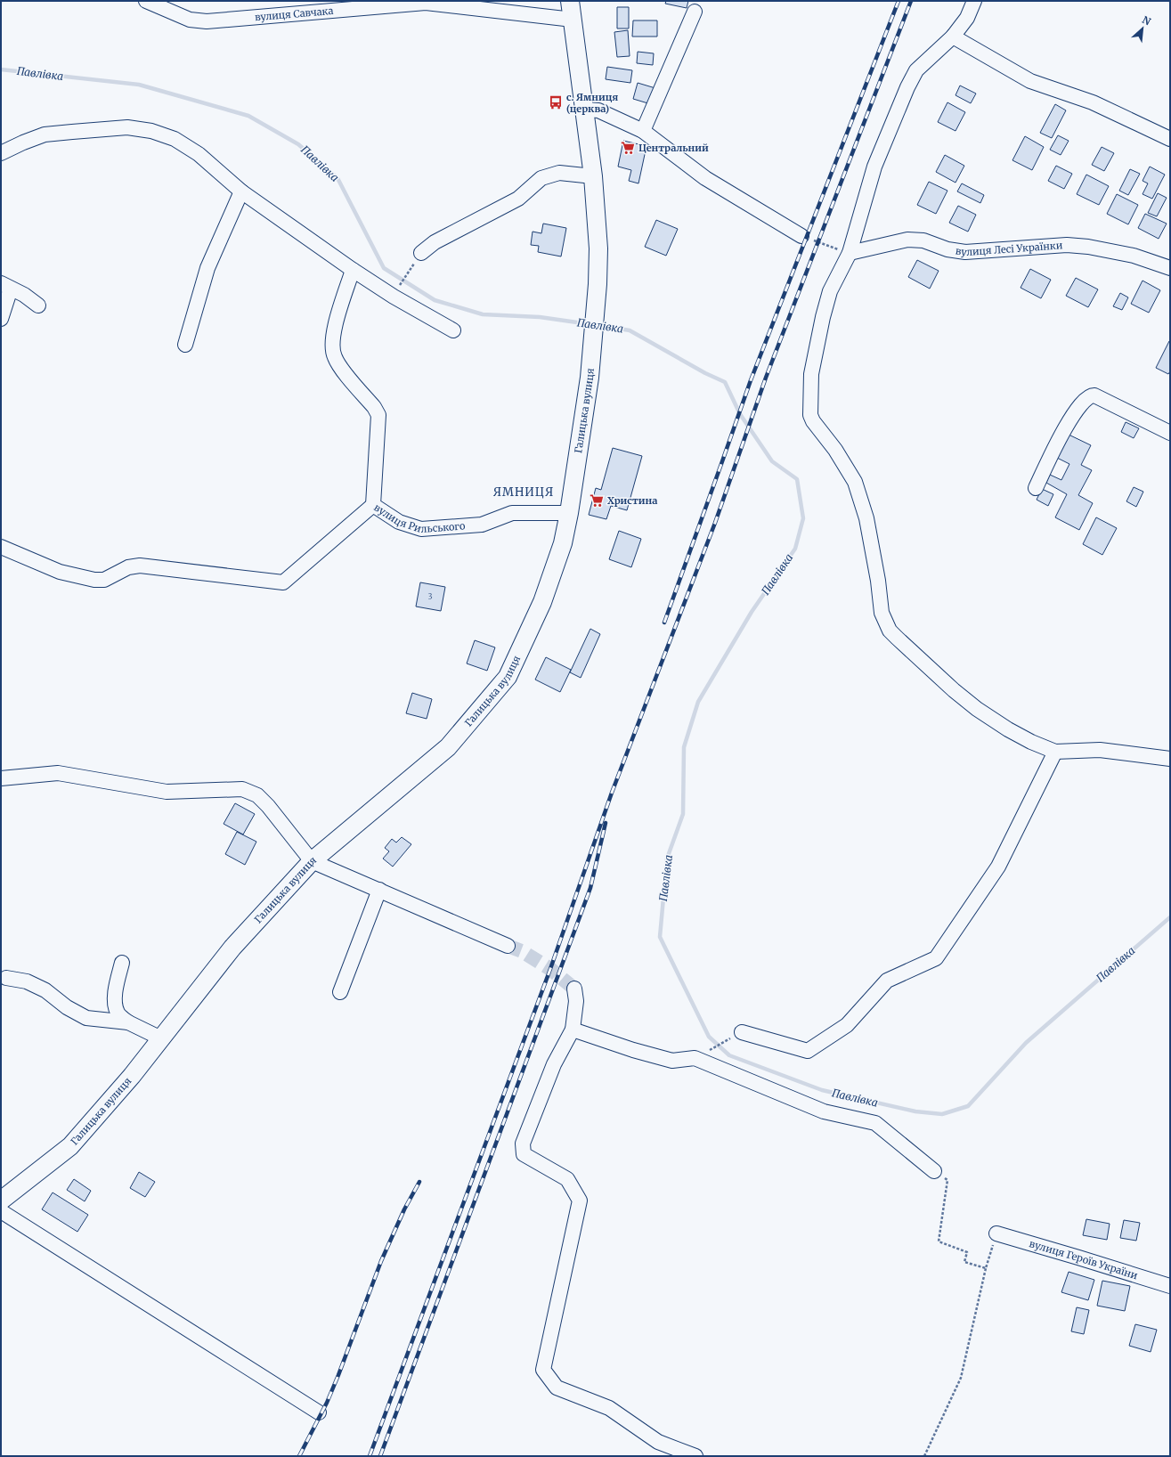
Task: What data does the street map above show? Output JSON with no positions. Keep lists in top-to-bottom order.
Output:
{
  "streets": {
    "main road": ["Галицька вулиця"],
    "street": [
      "вулиця Савчака",
      "вулиця Лесі Українки",
      "вулиця Рильського",
      "вулиця Героїв України"
    ]
  },
  "crossings": [
    ["вулиця Савчака", "Галицька вулиця"],
    ["Галицька вулиця", "вулиця Рильського"]
  ],
  "districts": ["ЯМНИЦЯ"],
  "water": ["Павлівка"],
  "places": {
    "bus stop": ["с. Ямниця (церква)"],
    "supermarket": ["Центральний", "Христина"]
  },
  "house_numbers": ["3"],
  "north": "top right"
}
